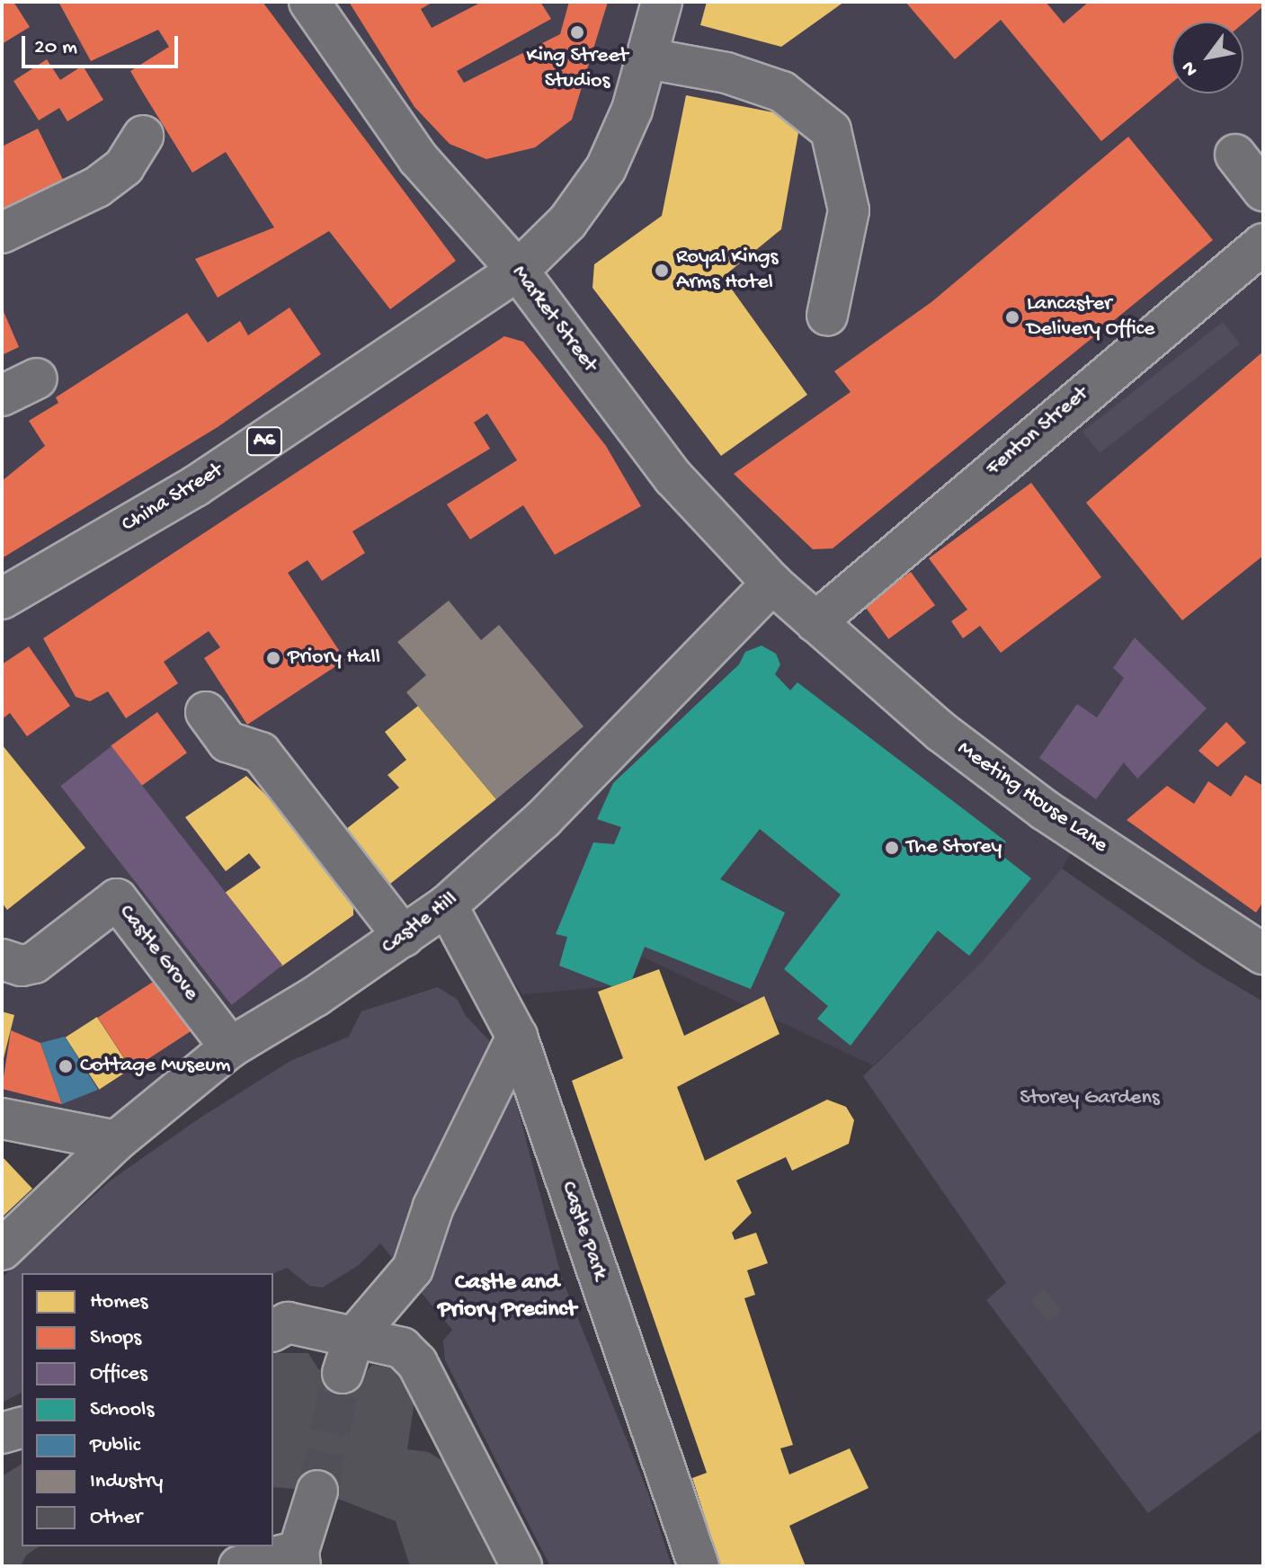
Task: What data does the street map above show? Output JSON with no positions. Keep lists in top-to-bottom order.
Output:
{
  "streets": {
    "street": [
      "Market Street",
      "Fenton Street",
      "A6",
      "China Street",
      "Meeting House Lane",
      "Castle Hill",
      "Castle Grove",
      "Castle Park"
    ]
  },
  "crossings": [
    ["Market Street", "Fenton Street"],
    ["Market Street", "A6"],
    ["Market Street", "China Street"],
    ["Market Street", "Meeting House Lane"],
    ["Market Street", "Castle Hill"],
    ["Fenton Street", "Meeting House Lane"],
    ["A6", "China Street"],
    ["Castle Hill", "Castle Grove"],
    ["Castle Hill", "Castle Park"]
  ],
  "districts": ["Castle and Priory Precinct"],
  "parks": ["Storey Gardens"],
  "places": [
    "King Street Studios",
    "Royal Kings Arms Hotel",
    "Lancaster Delivery Office",
    "Priory Hall",
    "The Storey",
    "Cottage Museum"
  ],
  "legend": [
    "Homes",
    "Shops",
    "Offices",
    "Schools",
    "Public",
    "Industry",
    "Other"
  ],
  "scale_bar": "20 m",
  "north": "bottom left"
}
